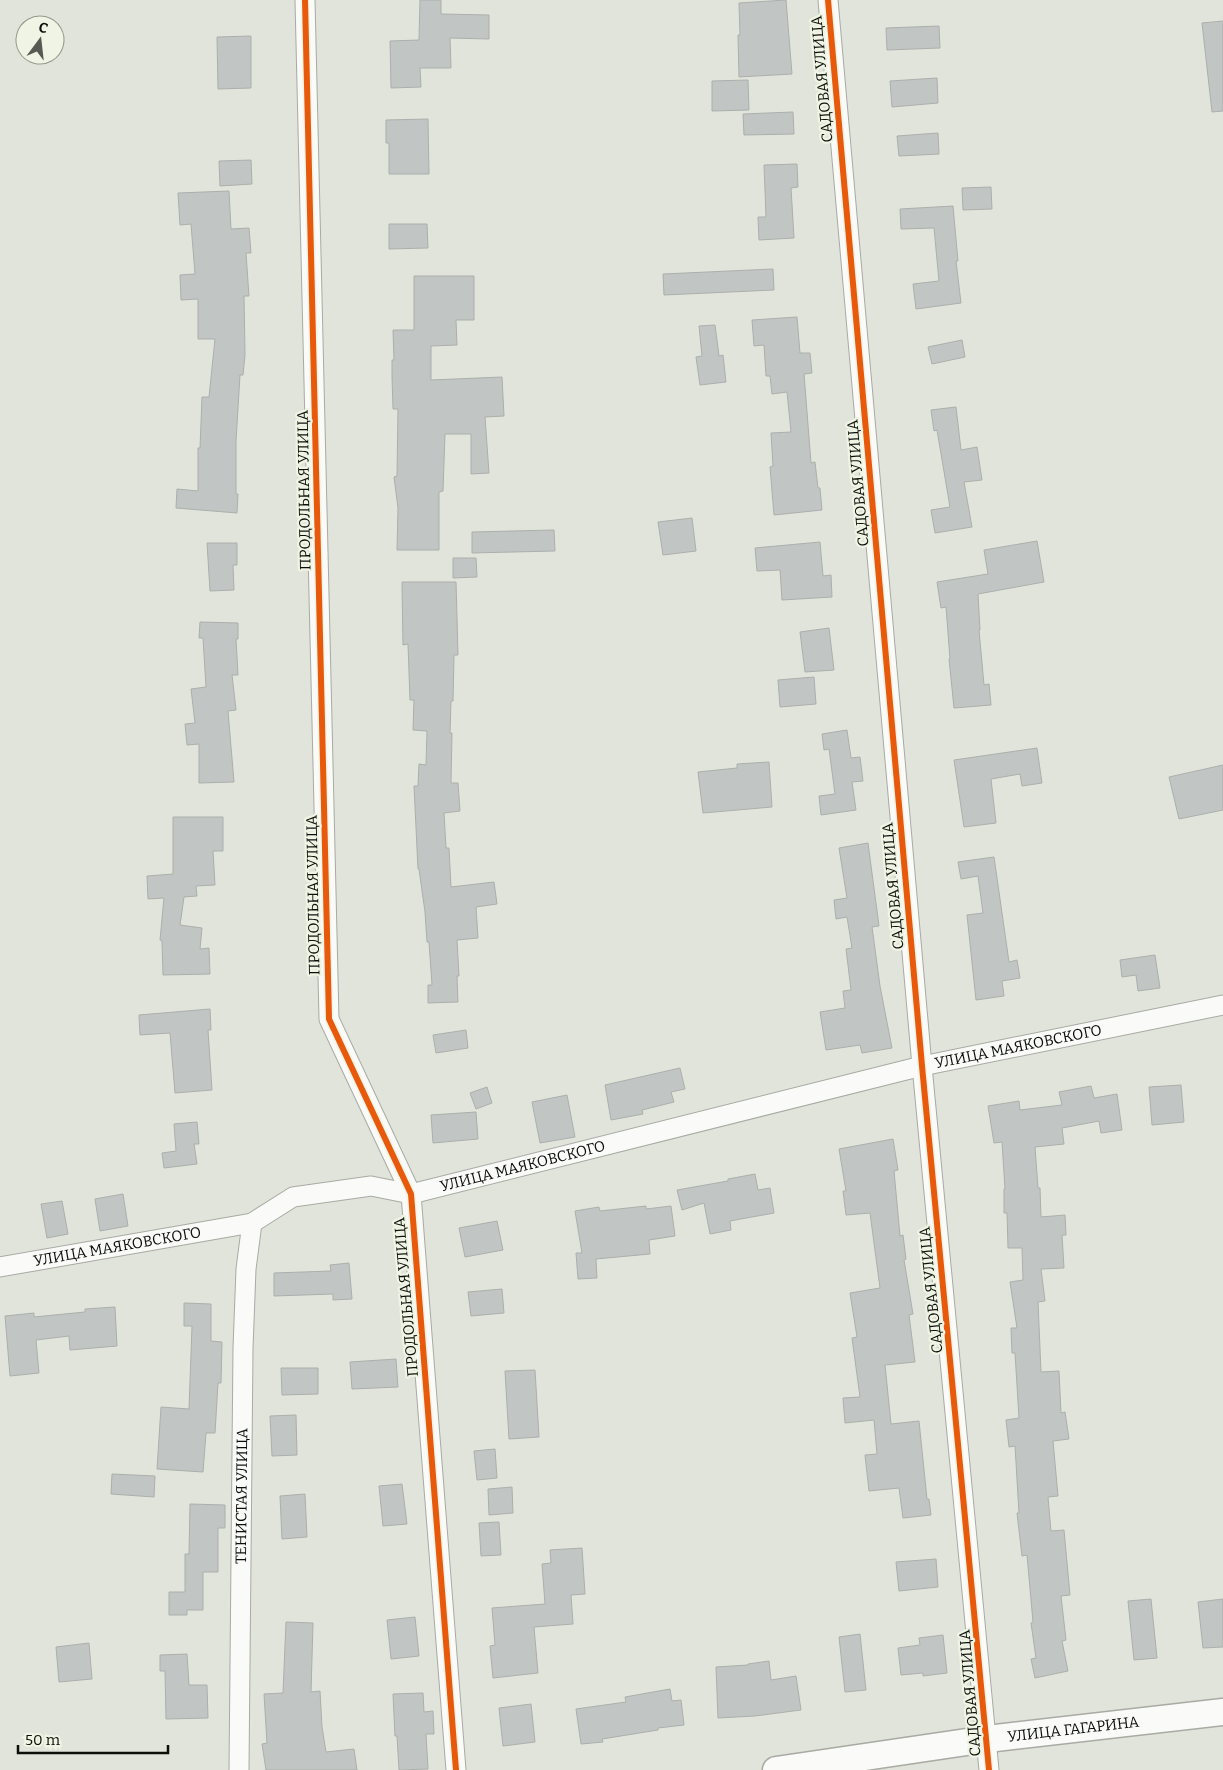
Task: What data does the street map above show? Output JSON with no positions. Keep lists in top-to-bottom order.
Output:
{
  "streets": {
    "main road": ["УЛИЦА ГАГАРИНА"],
    "street": [
      "САДОВАЯ УЛИЦА",
      "ПРОДОЛЬНАЯ УЛИЦА",
      "УЛИЦА МАЯКОВСКОГО",
      "ТЕНИСТАЯ УЛИЦА"
    ]
  },
  "crossings": [
    ["САДОВАЯ УЛИЦА", "УЛИЦА МАЯКОВСКОГО"],
    ["САДОВАЯ УЛИЦА", "УЛИЦА ГАГАРИНА"],
    ["ПРОДОЛЬНАЯ УЛИЦА", "УЛИЦА МАЯКОВСКОГО"],
    ["УЛИЦА МАЯКОВСКОГО", "ТЕНИСТАЯ УЛИЦА"]
  ],
  "scale_bar": "50 m",
  "north": "top"
}
